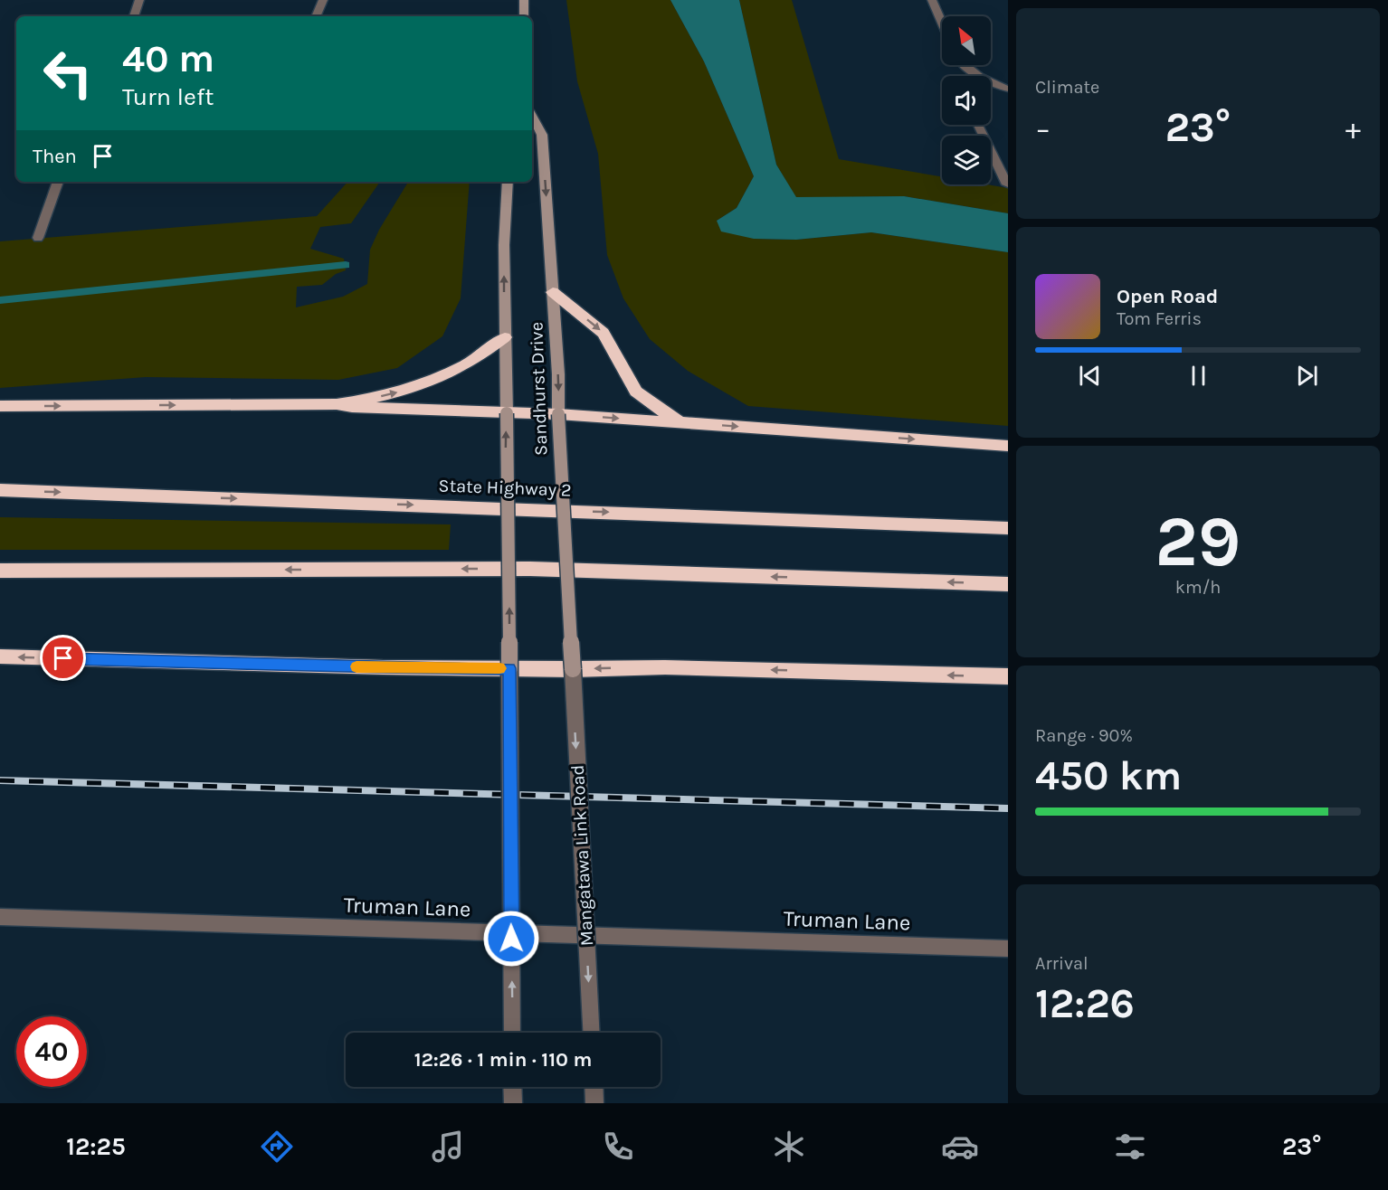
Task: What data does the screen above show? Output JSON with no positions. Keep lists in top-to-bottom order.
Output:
{
  "streets": {
    "highway": ["State Highway 2"],
    "main road": ["Sandhurst Drive"],
    "street": ["Mangatawa Link Road", "Truman Lane"]
  },
  "crossings": [
    ["Sandhurst Drive", "Mangatawa Link Road"]
  ],
  "north": "top left",
  "page": {
    "tile": [
      "Climate",
      ["29", "km/h"],
      ["Range · 90%", "450 km"],
      ["Arrival", "12:26"]
    ],
    "turn": ["40 m", "Turn left"],
    "heat": ["−", "23°", "+"],
    "then": "Then",
    "song": ["Open Road", "Tom Ferris"],
    "limit": "40",
    "trip": "12:26 · 1 min · 110 m",
    "tabs": ["12:25", "23°"]
  }
}
